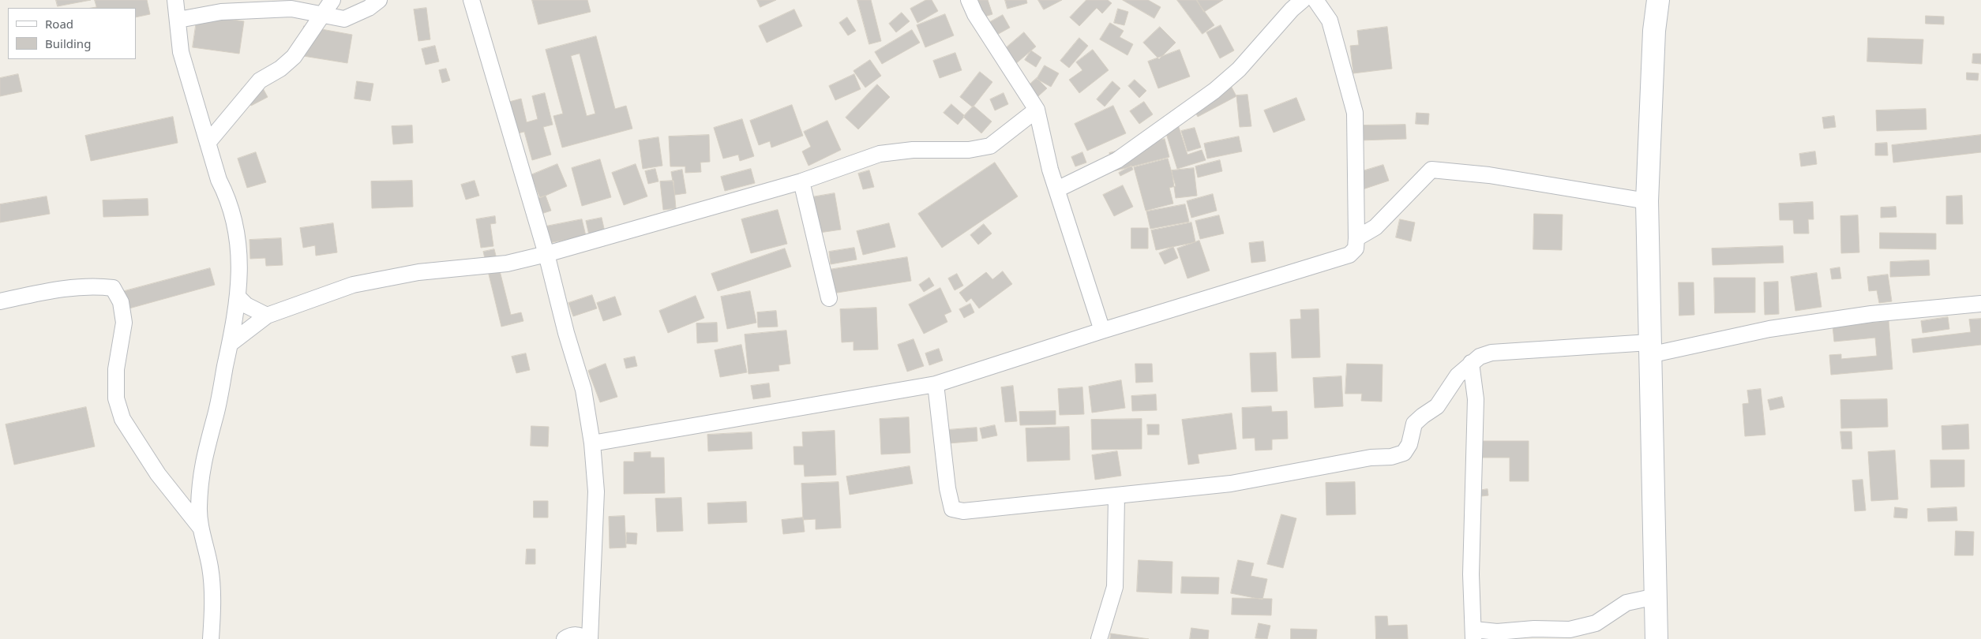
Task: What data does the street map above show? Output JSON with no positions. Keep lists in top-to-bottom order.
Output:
{
  "legend": ["Road", "Building"]
}
